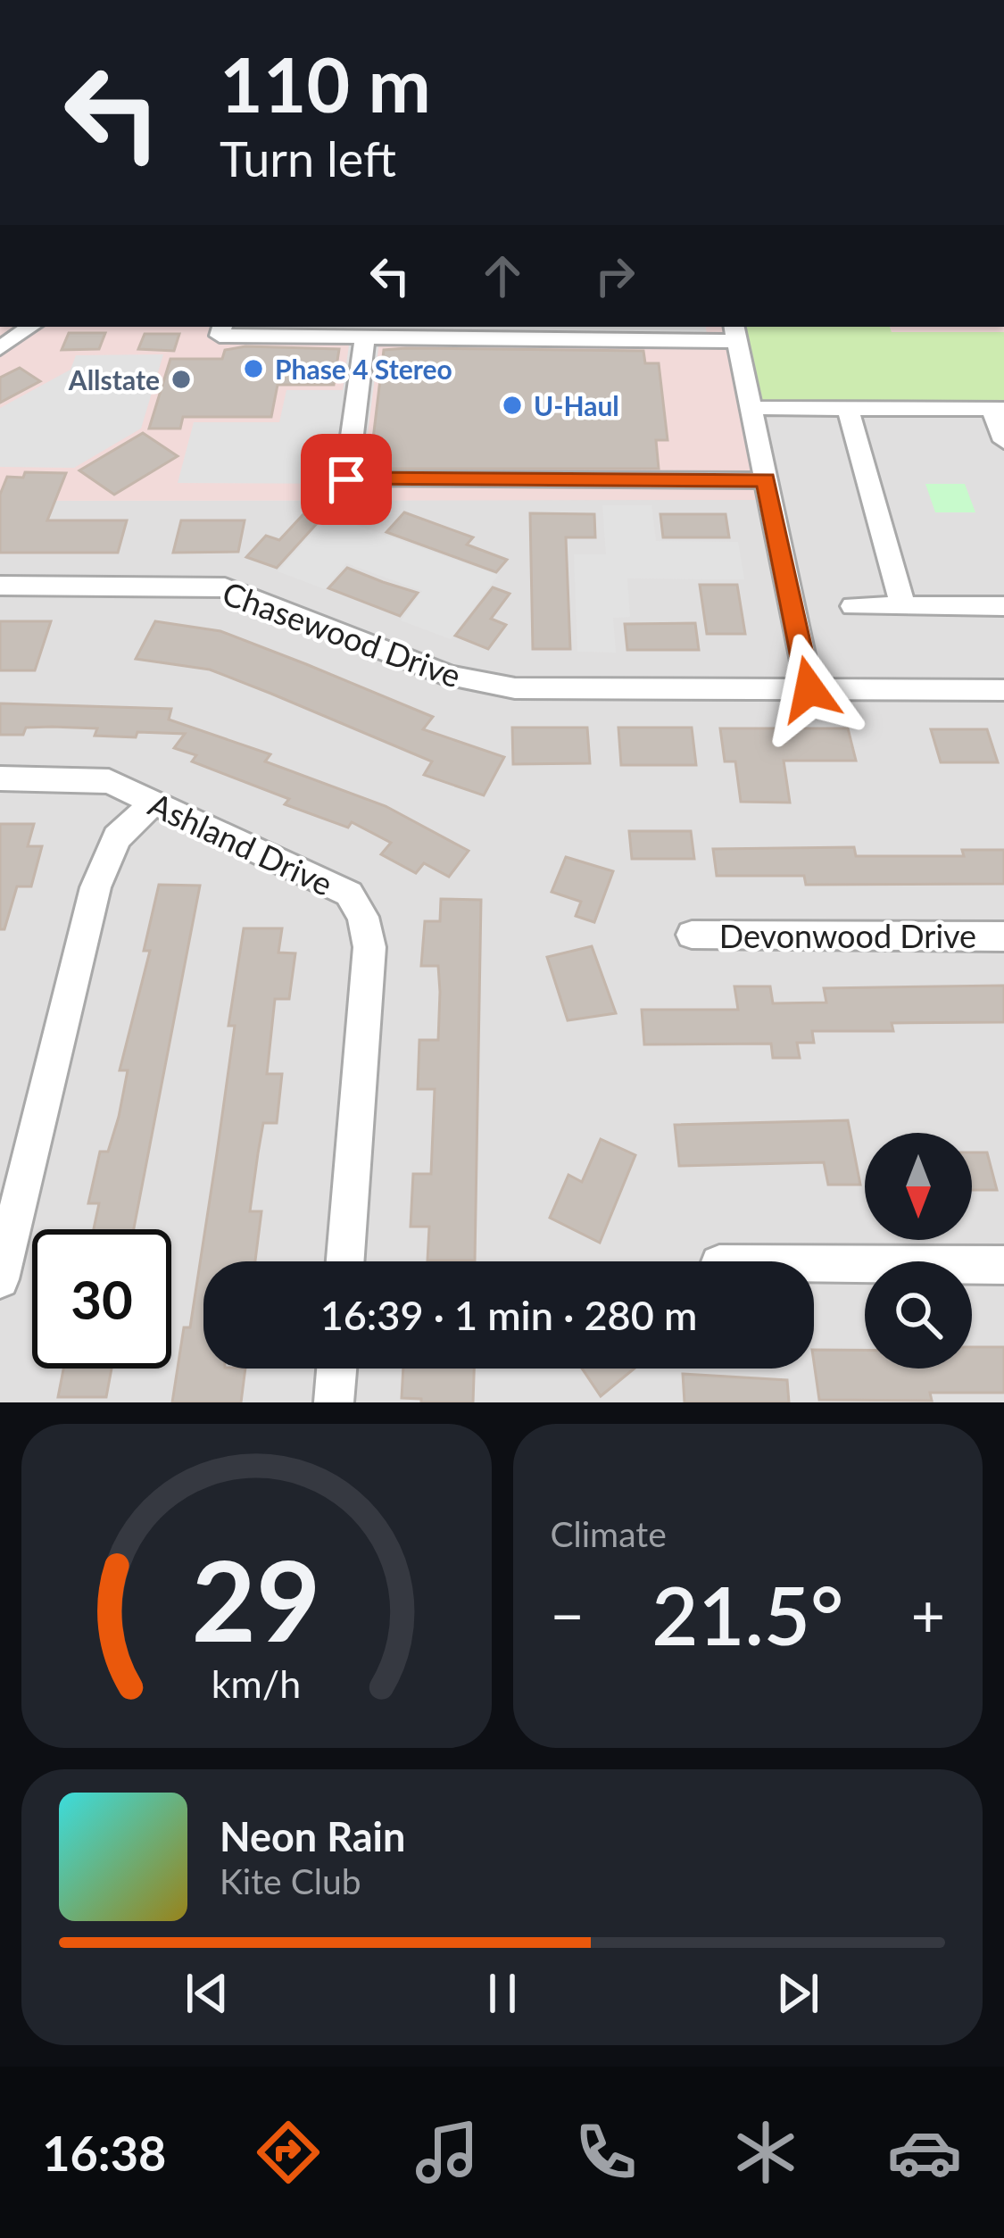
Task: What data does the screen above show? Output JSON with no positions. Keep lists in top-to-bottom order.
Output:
{
  "streets": {
    "street": ["Chasewood Drive", "Ashland Drive", "Devonwood Drive"]
  },
  "places": ["Phase 4 Stereo", "Allstate", "U-Haul"],
  "north": "bottom",
  "page": {
    "turn": ["110 m", "Turn left"],
    "limit": "30",
    "trip": "16:39 · 1 min · 280 m",
    "tile": "Climate",
    "heat": ["−", "21.5°", "+"],
    "song": ["Neon Rain", "Kite Club"],
    "tabs": "16:38",
    "gauge": ["29", "km/h"]
  }
}
